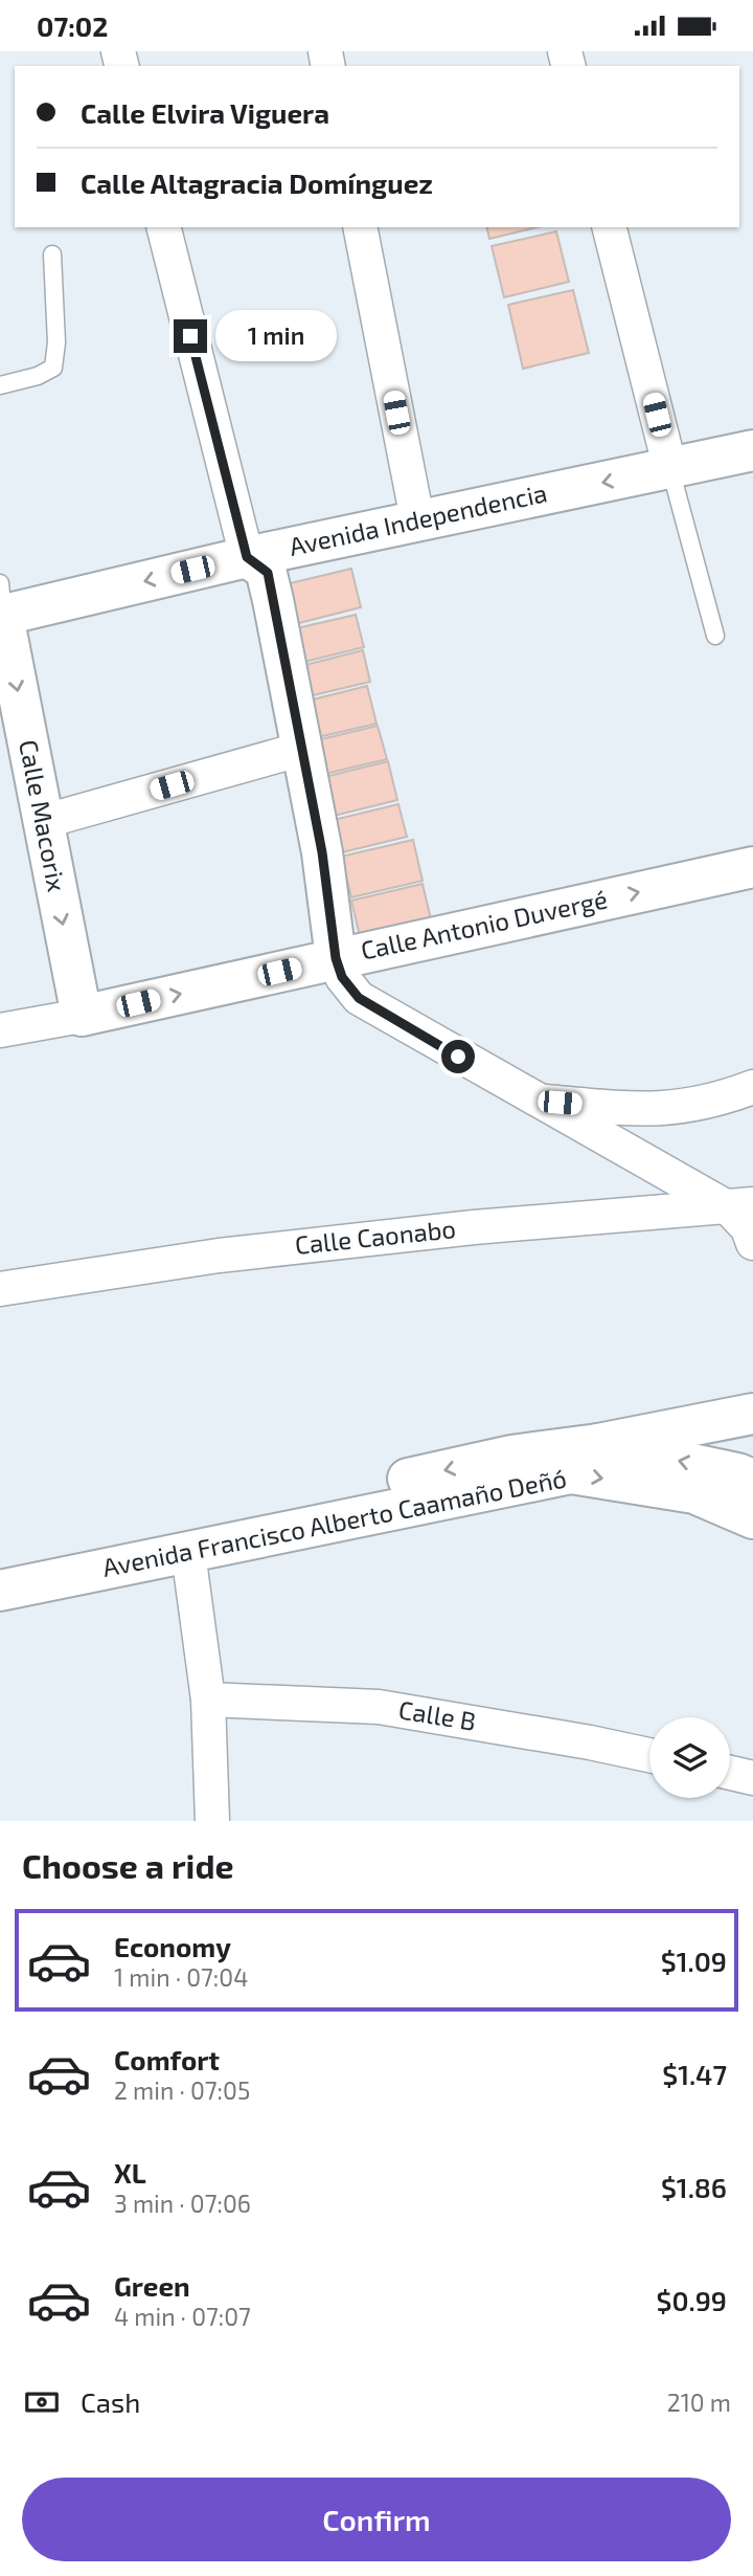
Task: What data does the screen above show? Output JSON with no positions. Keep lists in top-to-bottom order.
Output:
{
  "streets": {
    "main road": [
      "Avenida Independencia",
      "Calle Macorix",
      "Calle Antonio Duvergé",
      "Avenida Francisco Alberto Caamaño Deñó"
    ],
    "street": ["Calle Caonabo", "Calle B"]
  },
  "crossings": [
    ["Avenida Independencia", "Calle Macorix"],
    ["Calle Macorix", "Calle Antonio Duvergé"]
  ],
  "one_way": ["Avenida Independencia", "Calle Antonio Duvergé"],
  "page": {
    "status": "07:02",
    "banner": ["Calle Elvira Viguera", "Calle Altagracia Domínguez"],
    "bubble": "1 min",
    "heading": "Choose a ride",
    "list": [
      {
        "name": "Economy",
        "note": "1 min · 07:04",
        "value": "$1.09"
      },
      {
        "name": "Comfort",
        "note": "2 min · 07:05",
        "value": "$1.47"
      },
      {
        "name": "XL",
        "note": "3 min · 07:06",
        "value": "$1.86"
      },
      {
        "name": "Green",
        "note": "4 min · 07:07",
        "value": "$0.99"
      }
    ],
    "pay": ["Cash", "210 m"],
    "buttons": "Confirm"
  }
}
